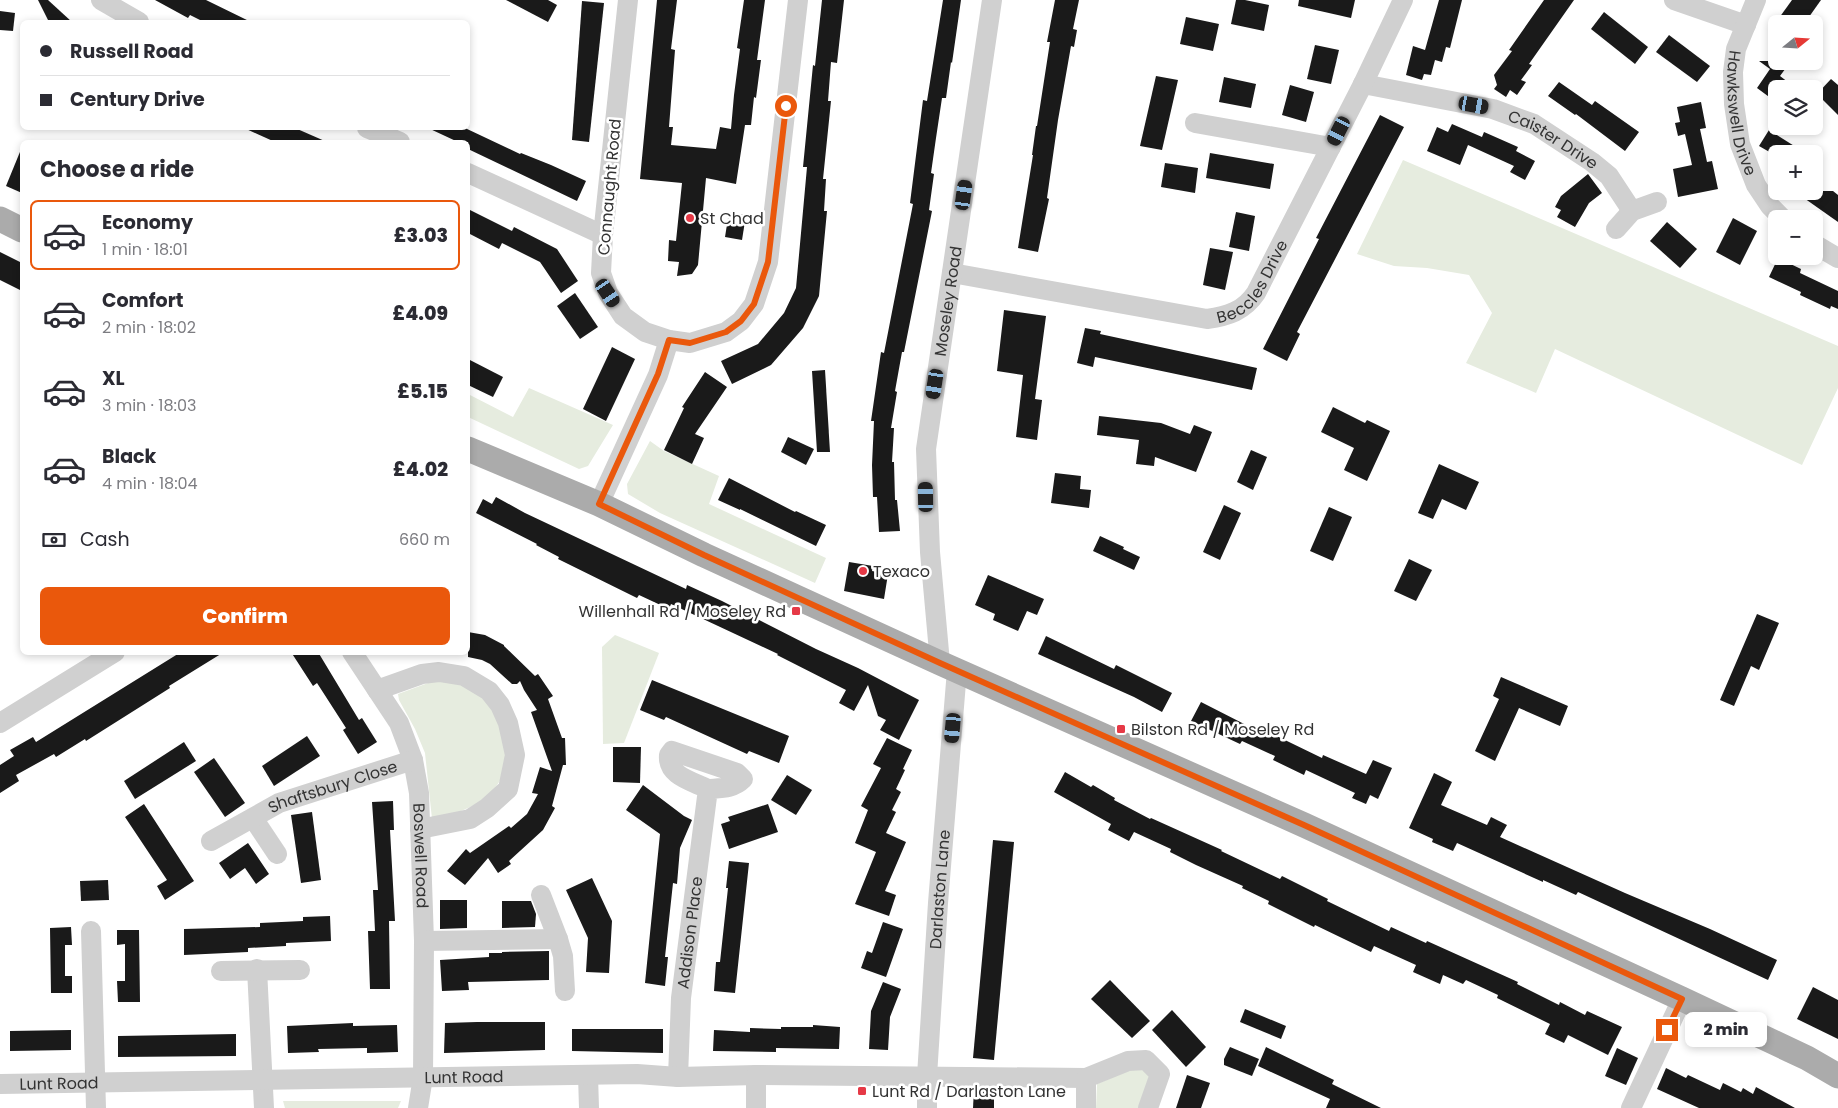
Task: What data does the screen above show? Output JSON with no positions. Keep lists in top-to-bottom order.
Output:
{
  "streets": {
    "street": [
      "Hawkswell Drive",
      "Caister Drive",
      "Connaught Road",
      "Beccles Drive",
      "Moseley Road",
      "Shaftsbury Close",
      "Boswell Road",
      "Darlaston Lane",
      "Addison Place",
      "Lunt Road"
    ]
  },
  "crossings": [
    ["Caister Drive", "Beccles Drive"],
    ["Beccles Drive", "Moseley Road"],
    ["Moseley Road", "Darlaston Lane"],
    ["Shaftsbury Close", "Boswell Road"],
    ["Boswell Road", "Lunt Road"],
    ["Darlaston Lane", "Lunt Road"],
    ["Addison Place", "Lunt Road"]
  ],
  "places": {
    "other": ["St Chad", "Texaco"],
    "transit": ["Willenhall Rd / Moseley Rd", "Bilston Rd / Moseley Rd", "Lunt Rd / Darlaston Lane"]
  },
  "north": "right",
  "page": {
    "map_buttons": ["+", "−"],
    "banner": ["Russell Road", "Century Drive"],
    "heading": "Choose a ride",
    "list": [
      {
        "name": "Economy",
        "note": "1 min · 18:01",
        "value": "£3.03"
      },
      {
        "name": "Comfort",
        "note": "2 min · 18:02",
        "value": "£4.09"
      },
      {
        "name": "XL",
        "note": "3 min · 18:03",
        "value": "£5.15"
      },
      {
        "name": "Black",
        "note": "4 min · 18:04",
        "value": "£4.02"
      }
    ],
    "pay": ["Cash", "660 m"],
    "buttons": "Confirm",
    "bubble": "2 min"
  }
}
